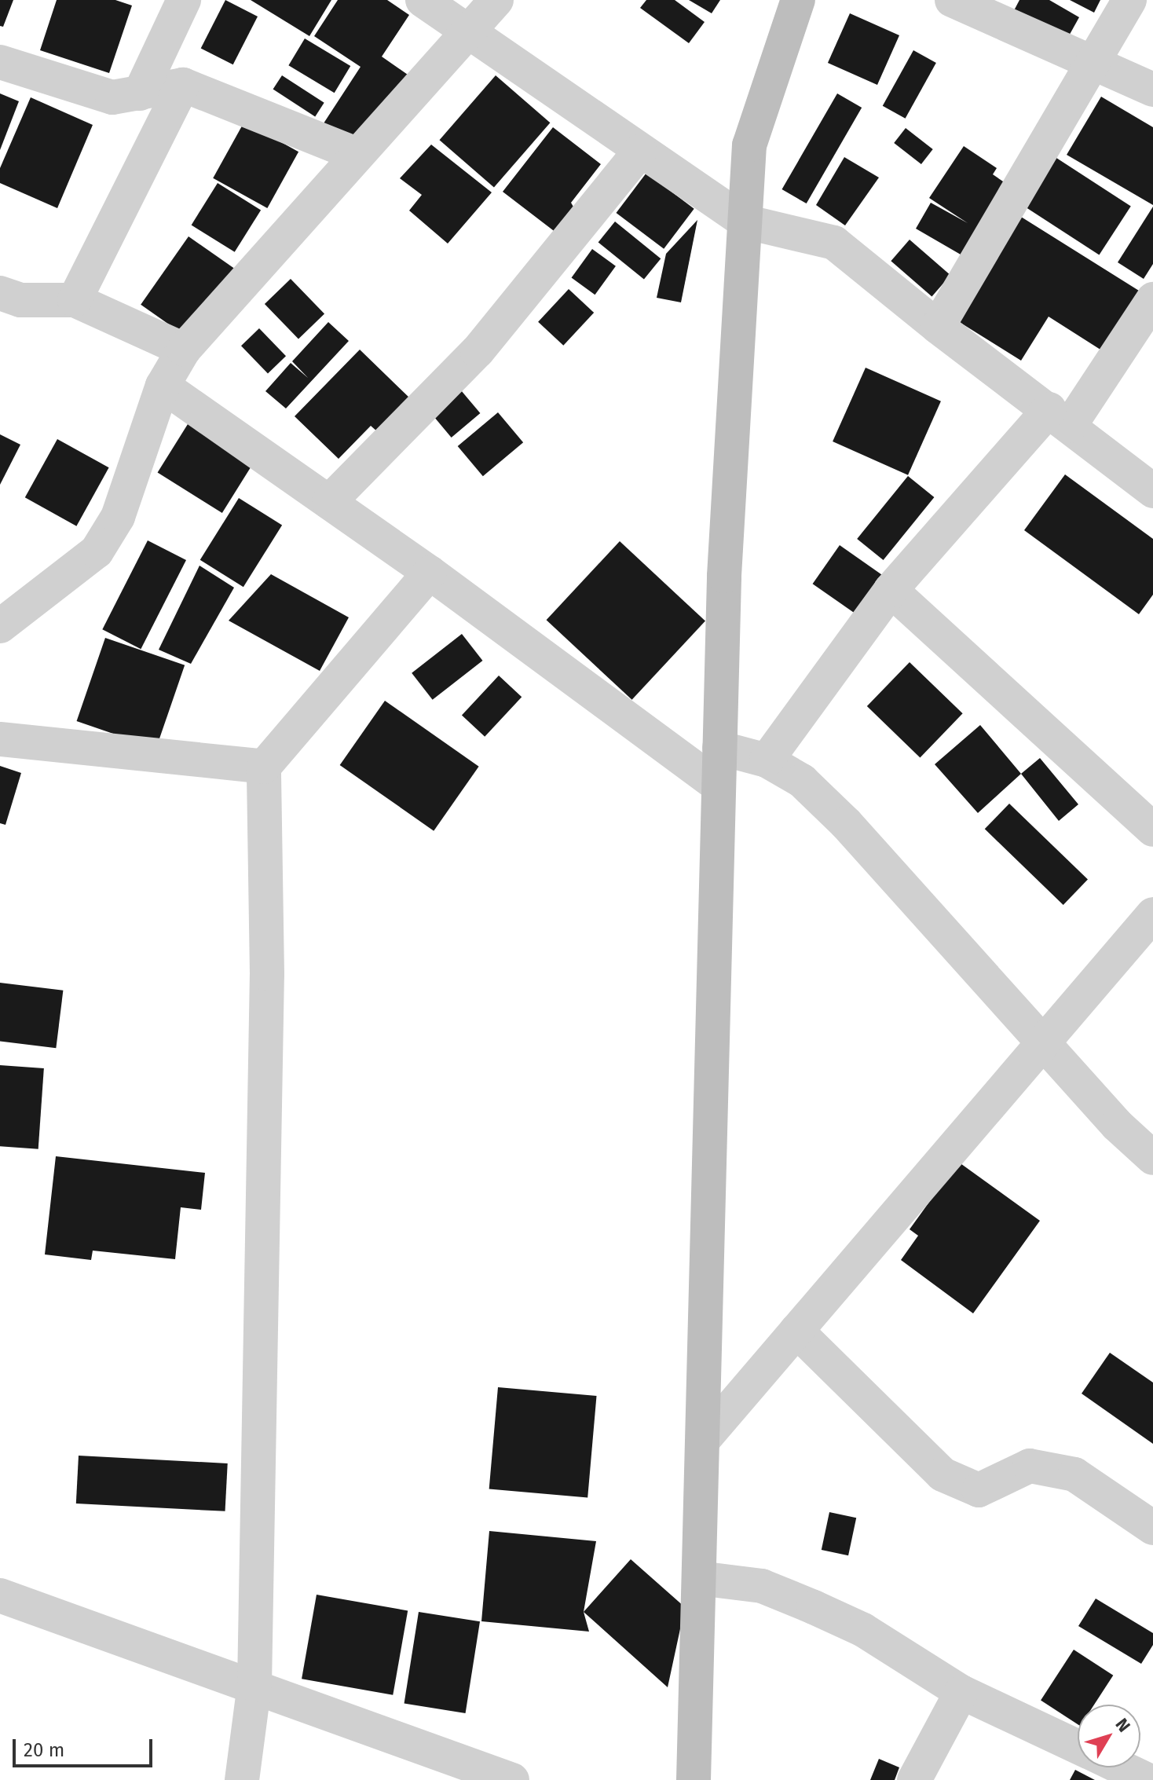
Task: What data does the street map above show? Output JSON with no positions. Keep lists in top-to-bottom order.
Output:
{
  "scale_bar": "20 m",
  "north": "top right"
}
